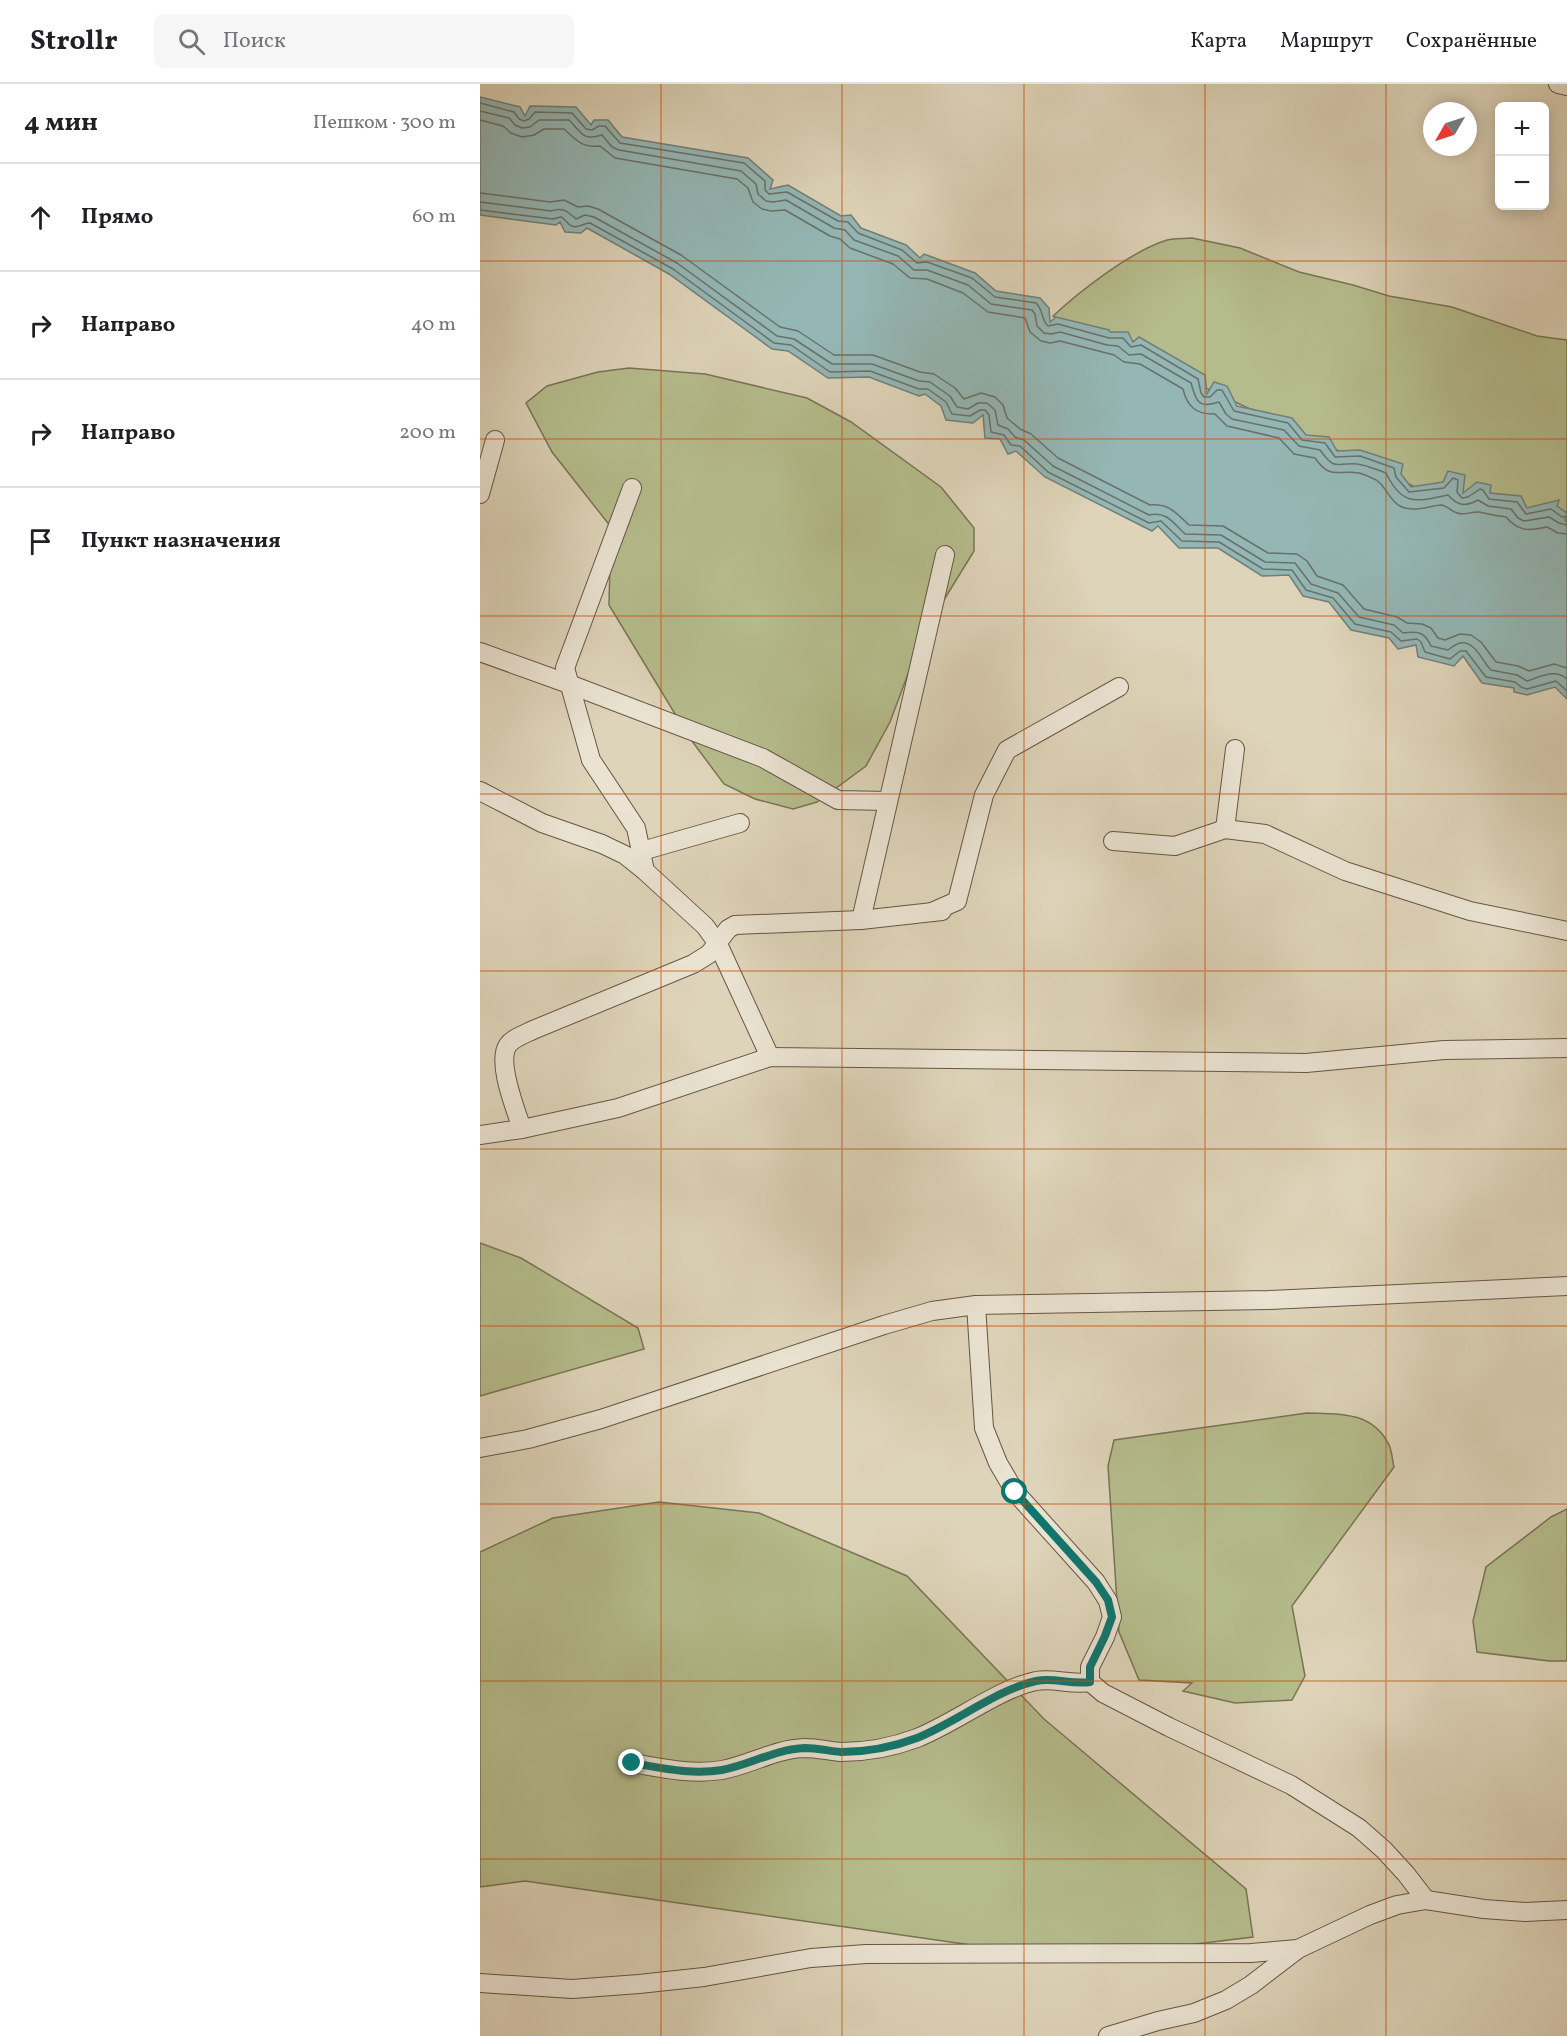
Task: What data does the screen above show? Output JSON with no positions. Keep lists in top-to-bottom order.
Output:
{
  "north": "bottom left",
  "page": {
    "header": "Strollr",
    "search": "Поиск",
    "nav": ["Карта", "Маршрут", "Сохранённые"],
    "heading": ["4 мин", "Пешком · 300 m"],
    "map_buttons": ["+", "−"],
    "list": [
      ["Прямо", "60 m"],
      ["Направо", "40 m"],
      ["Направо", "200 m"],
      "Пункт назначения"
    ]
  }
}
